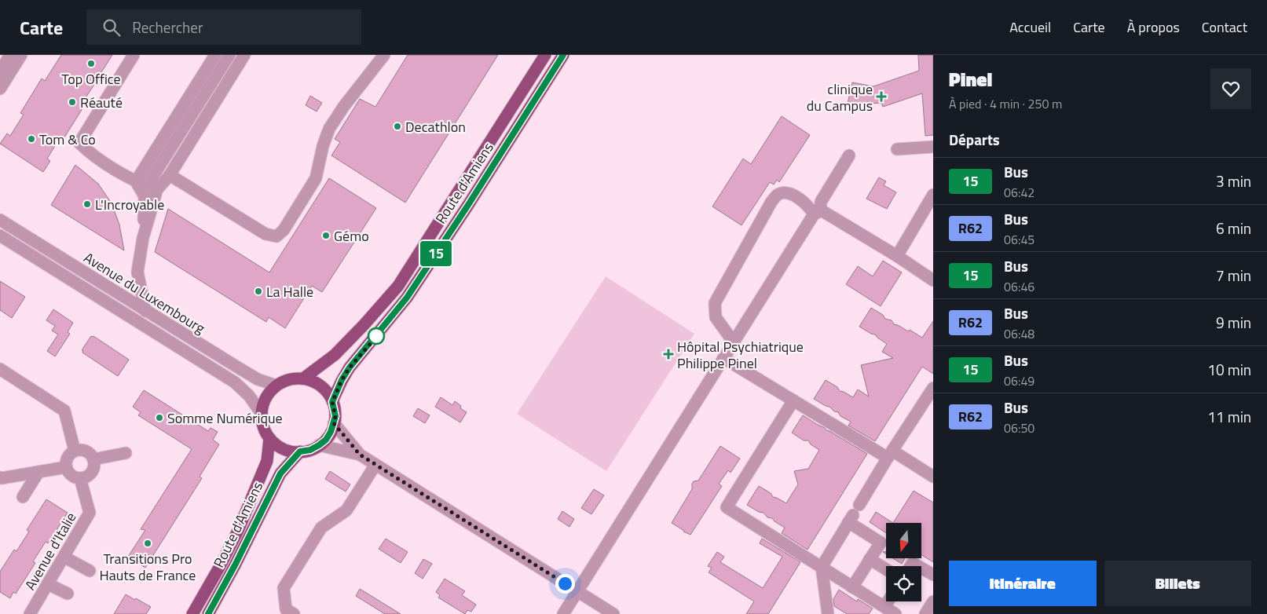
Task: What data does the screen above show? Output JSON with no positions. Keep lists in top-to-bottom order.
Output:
{
  "streets": {
    "main road": ["Route d'Amiens"],
    "street": ["Avenue du Luxembourg", "Avenue d'Italie"]
  },
  "crossings": [
    ["Route d'Amiens", "Avenue du Luxembourg"]
  ],
  "places": {
    "other": [
      "Top Office",
      "Réauté",
      "Decathlon",
      "Tom & Co",
      "L'Incroyable",
      "Gémo",
      "La Halle",
      "Somme Numérique",
      "Transitions Pro Hauts de France"
    ],
    "health": ["clinique du Campus", "Hôpital Psychiatrique Philippe Pinel"]
  },
  "lines": ["bus line 15"],
  "north": "bottom",
  "page": {
    "header": "Carte",
    "search": "Rechercher",
    "nav": [
      "Accueil",
      "Carte",
      "À propos",
      "Contact"
    ],
    "on_map": "15",
    "heading": [
      ["Pinel", "À pied · 4 min · 250 m"],
      "Départs"
    ],
    "list": [
      {
        "mark": "15",
        "name": "Bus",
        "note": "06:42",
        "value": "3 min"
      },
      {
        "mark": "R62",
        "name": "Bus",
        "note": "06:45",
        "value": "6 min"
      },
      {
        "mark": "15",
        "name": "Bus",
        "note": "06:46",
        "value": "7 min"
      },
      {
        "mark": "R62",
        "name": "Bus",
        "note": "06:48",
        "value": "9 min"
      },
      {
        "mark": "15",
        "name": "Bus",
        "note": "06:49",
        "value": "10 min"
      },
      {
        "mark": "R62",
        "name": "Bus",
        "note": "06:50",
        "value": "11 min"
      }
    ],
    "buttons": ["Itinéraire", "Billets"]
  }
}
